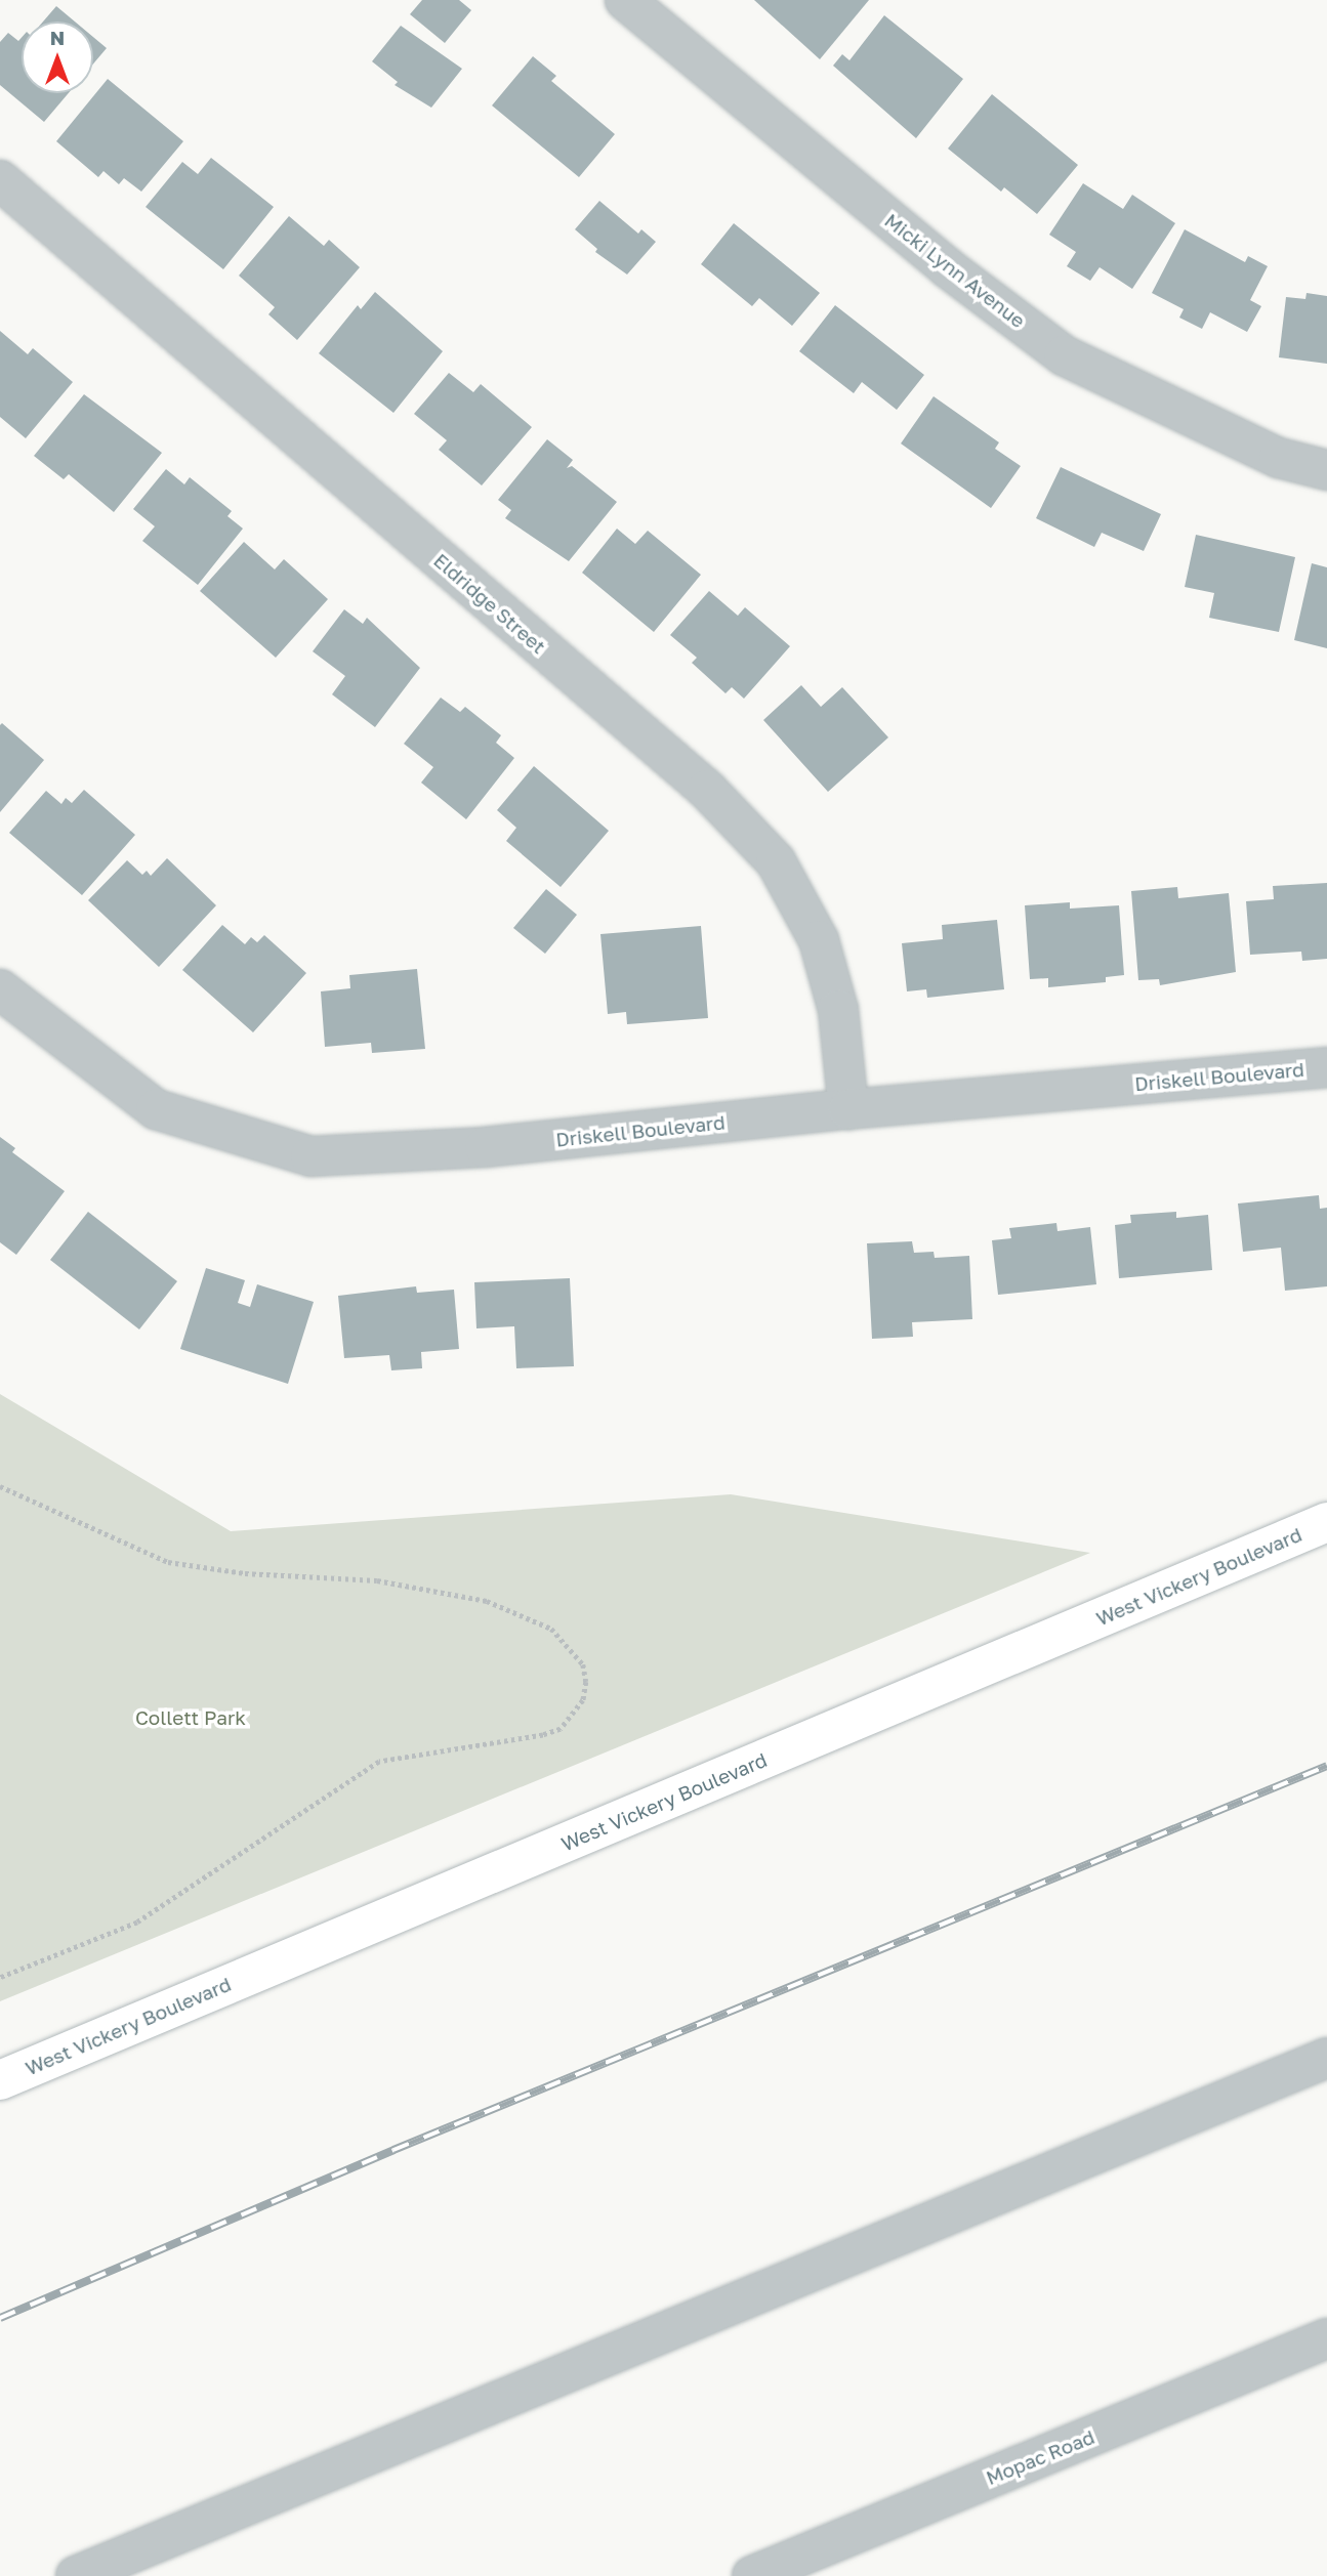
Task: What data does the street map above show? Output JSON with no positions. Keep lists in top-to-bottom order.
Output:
{
  "streets": {
    "main road": ["West Vickery Boulevard"],
    "street": [
      "Micki Lynn Avenue",
      "Eldridge Street",
      "Driskell Boulevard",
      "Mopac Road"
    ]
  },
  "crossings": [
    ["Eldridge Street", "Driskell Boulevard"]
  ],
  "parks": ["Collett Park"],
  "north": "top"
}
